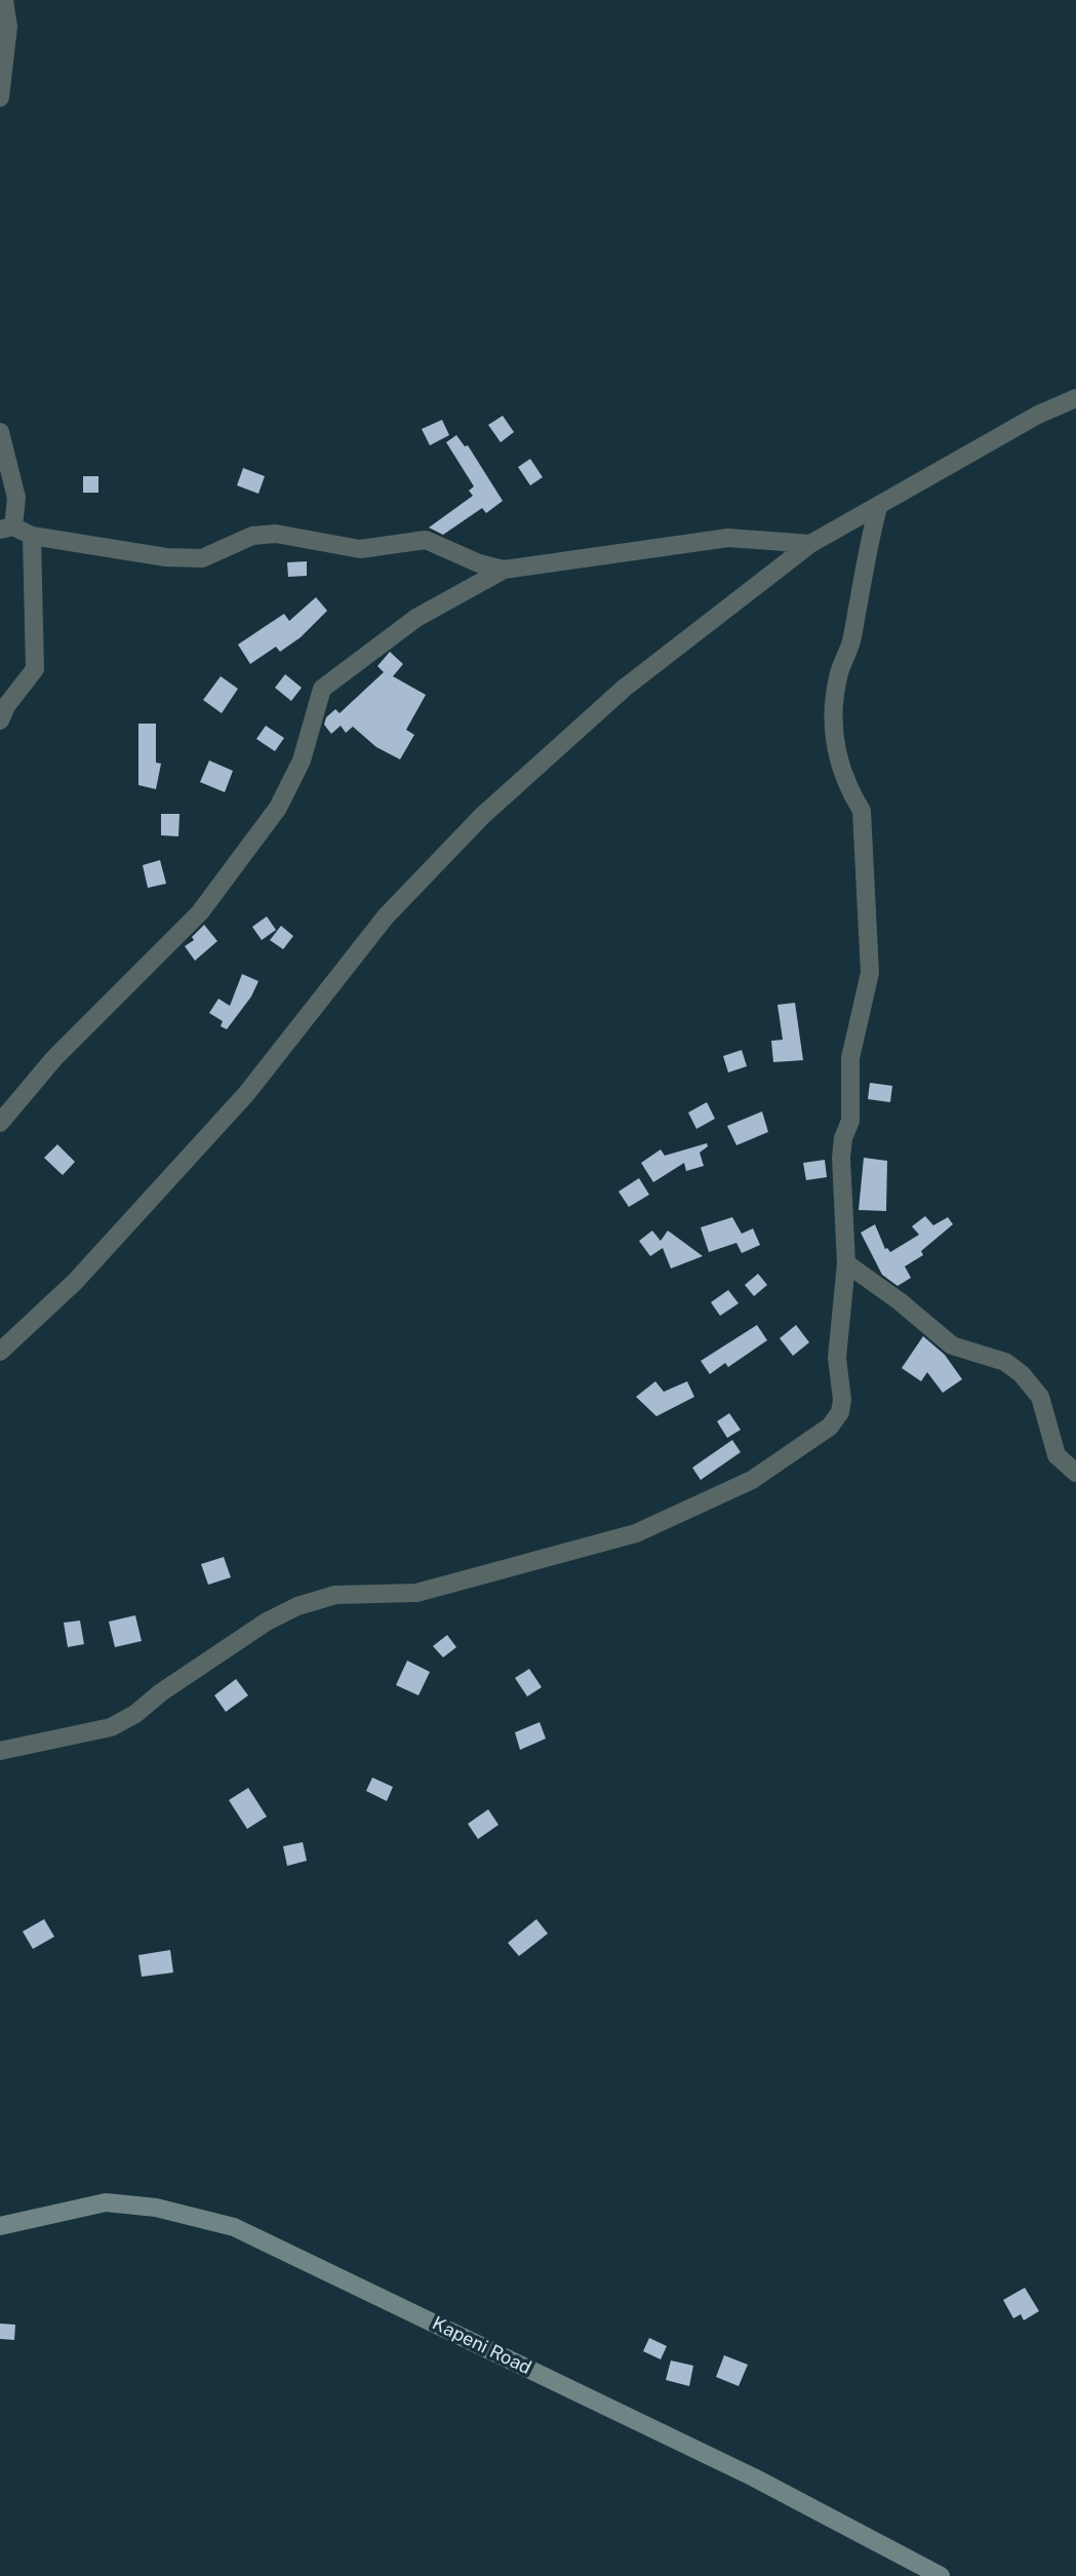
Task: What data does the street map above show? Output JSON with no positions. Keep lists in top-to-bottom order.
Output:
{
  "streets": {
    "main road": ["Kapeni Road"]
  }
}
